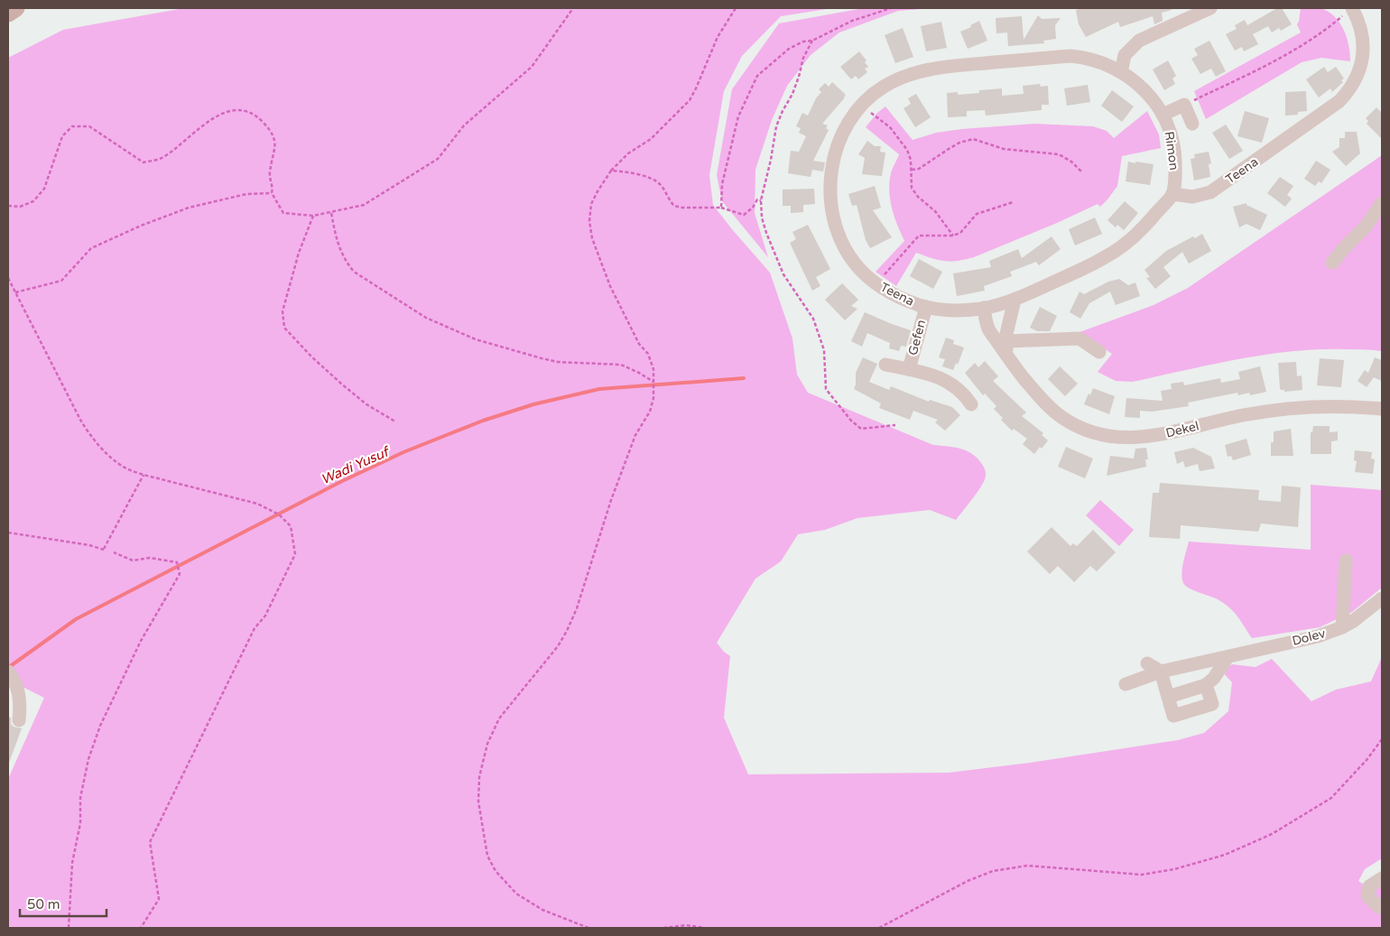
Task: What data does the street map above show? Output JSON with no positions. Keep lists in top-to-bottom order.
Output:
{
  "streets": {
    "street": [
      "Rimon",
      "Teena",
      "Gefen",
      "Dekel",
      "Dolev"
    ]
  },
  "crossings": [
    ["Rimon", "Teena"],
    ["Teena", "Gefen"],
    ["Teena", "Dekel"]
  ],
  "water": ["Wadi Yusuf"],
  "scale_bar": "50 m"
}
